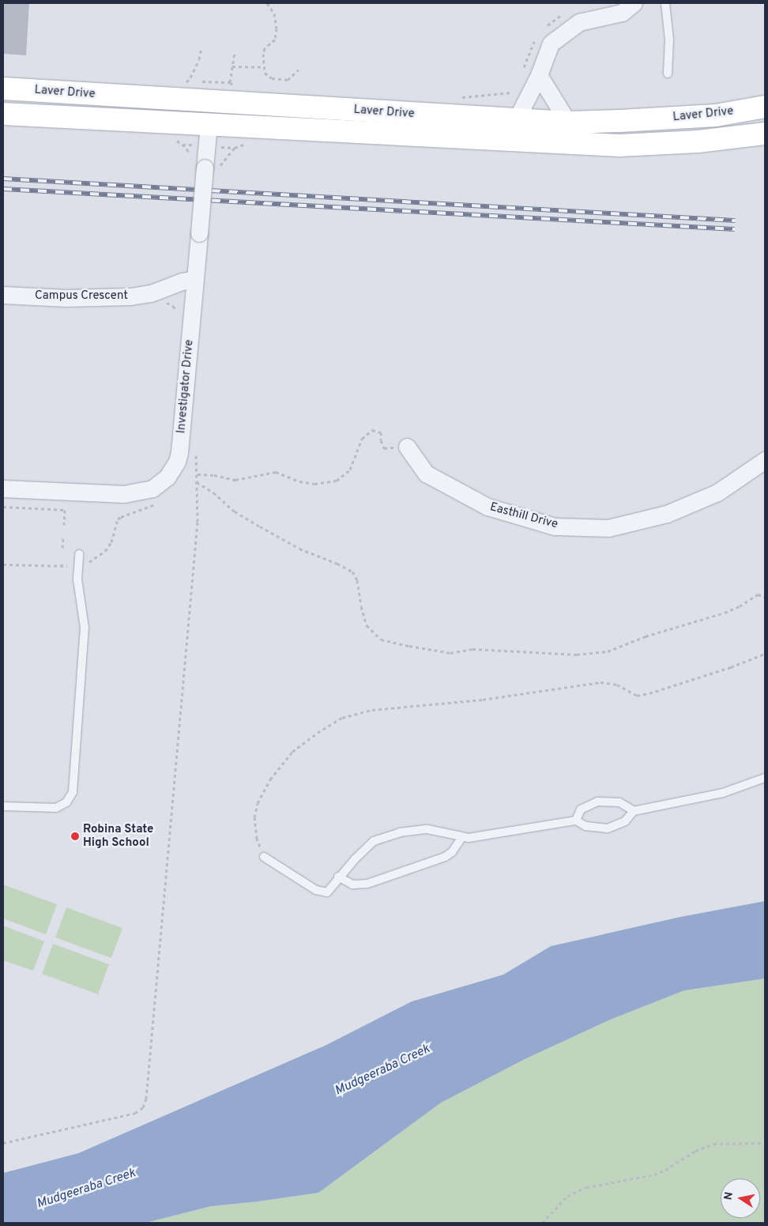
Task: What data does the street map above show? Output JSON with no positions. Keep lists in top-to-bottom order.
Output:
{
  "streets": {
    "street": [
      "Laver Drive",
      "Campus Crescent",
      "Investigator Drive",
      "Easthill Drive"
    ]
  },
  "crossings": [
    ["Laver Drive", "Investigator Drive"],
    ["Campus Crescent", "Investigator Drive"]
  ],
  "water": ["Mudgeeraba Creek"],
  "places": ["Robina State High School"],
  "north": "left"
}
